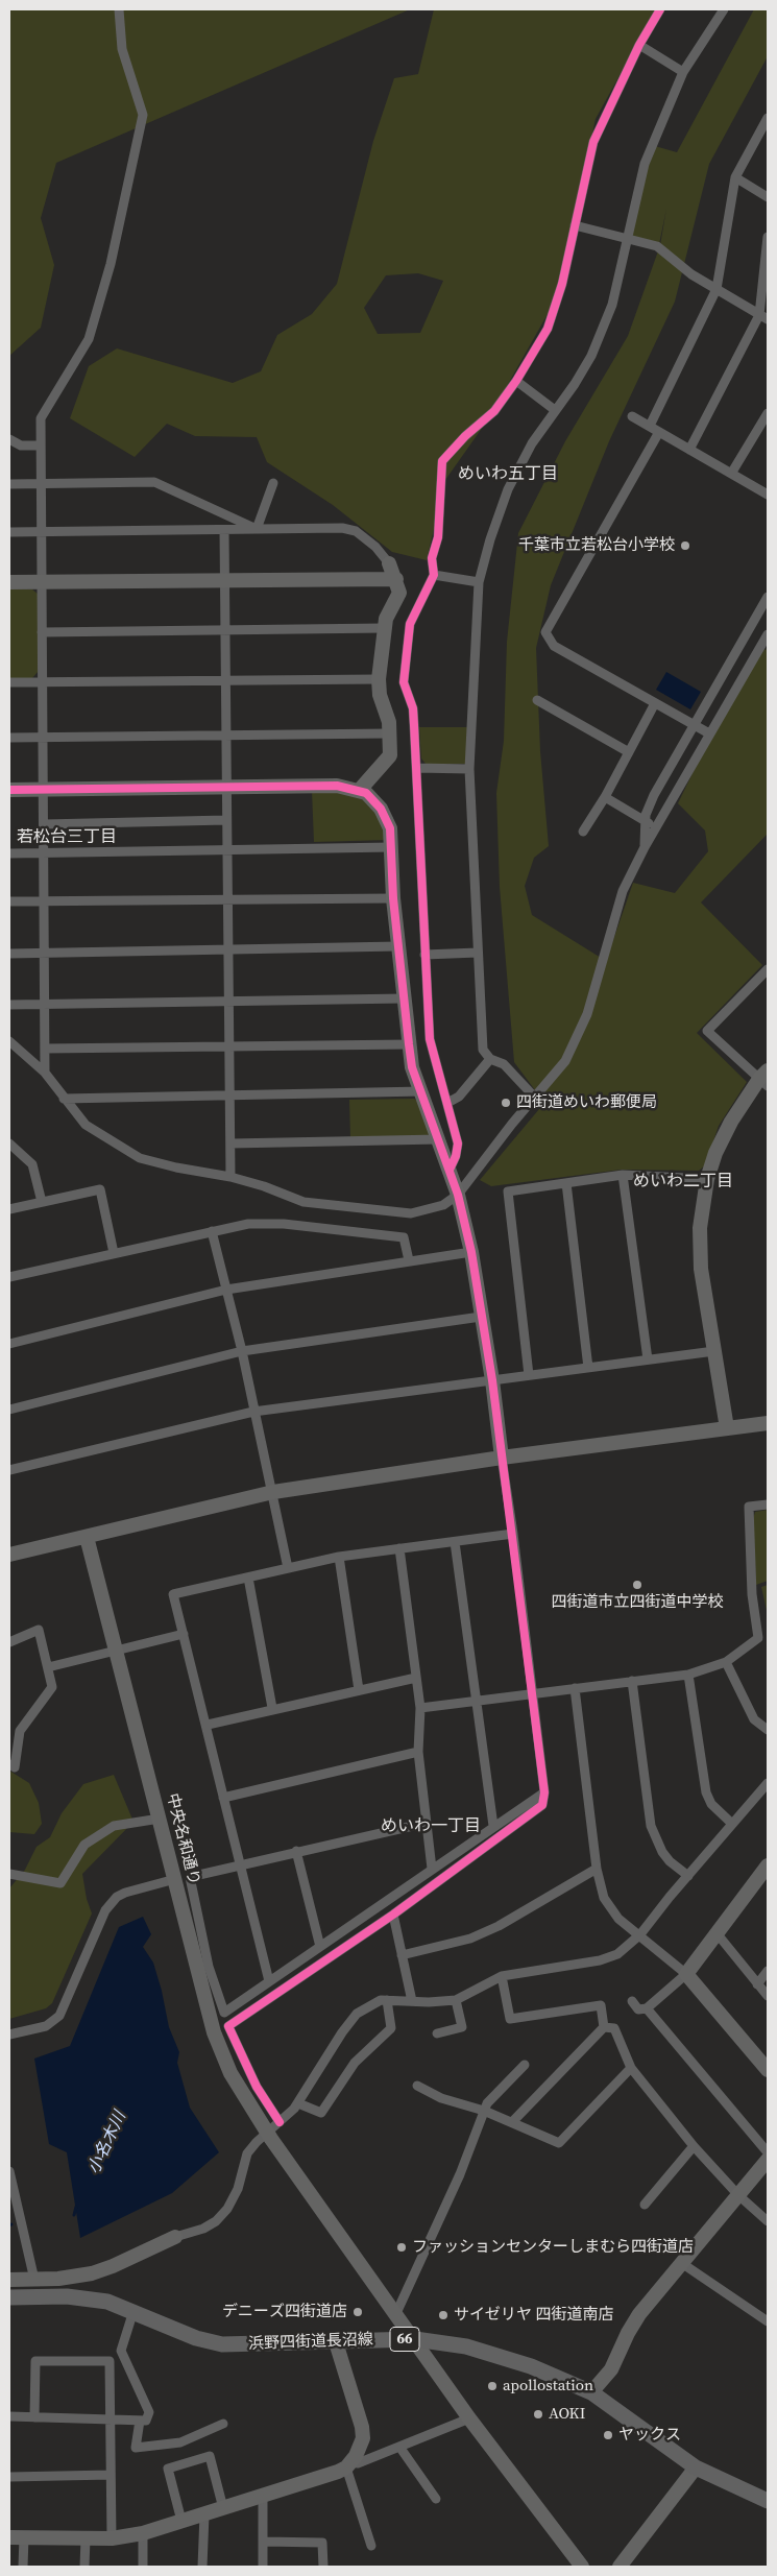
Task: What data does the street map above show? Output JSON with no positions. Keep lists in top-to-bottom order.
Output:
{
  "streets": {
    "main road": ["66", "浜野四街道長沼線"],
    "street": ["中央名和通り"]
  },
  "crossings": [
    ["中央名和通り", "浜野四街道長沼線"]
  ],
  "districts": [
    "めいわ五丁目",
    "若松台三丁目",
    "めいわ二丁目",
    "めいわ一丁目"
  ],
  "water": ["小名木川"],
  "places": [
    "千葉市立若松台小学校",
    "四街道めいわ郵便局",
    "四街道市立四街道中学校",
    "ファッションセンターしまむら四街道店",
    "デニーズ四街道店",
    "サイゼリヤ 四街道南店",
    "apollostation",
    "AOKI",
    "ヤックス"
  ]
}
